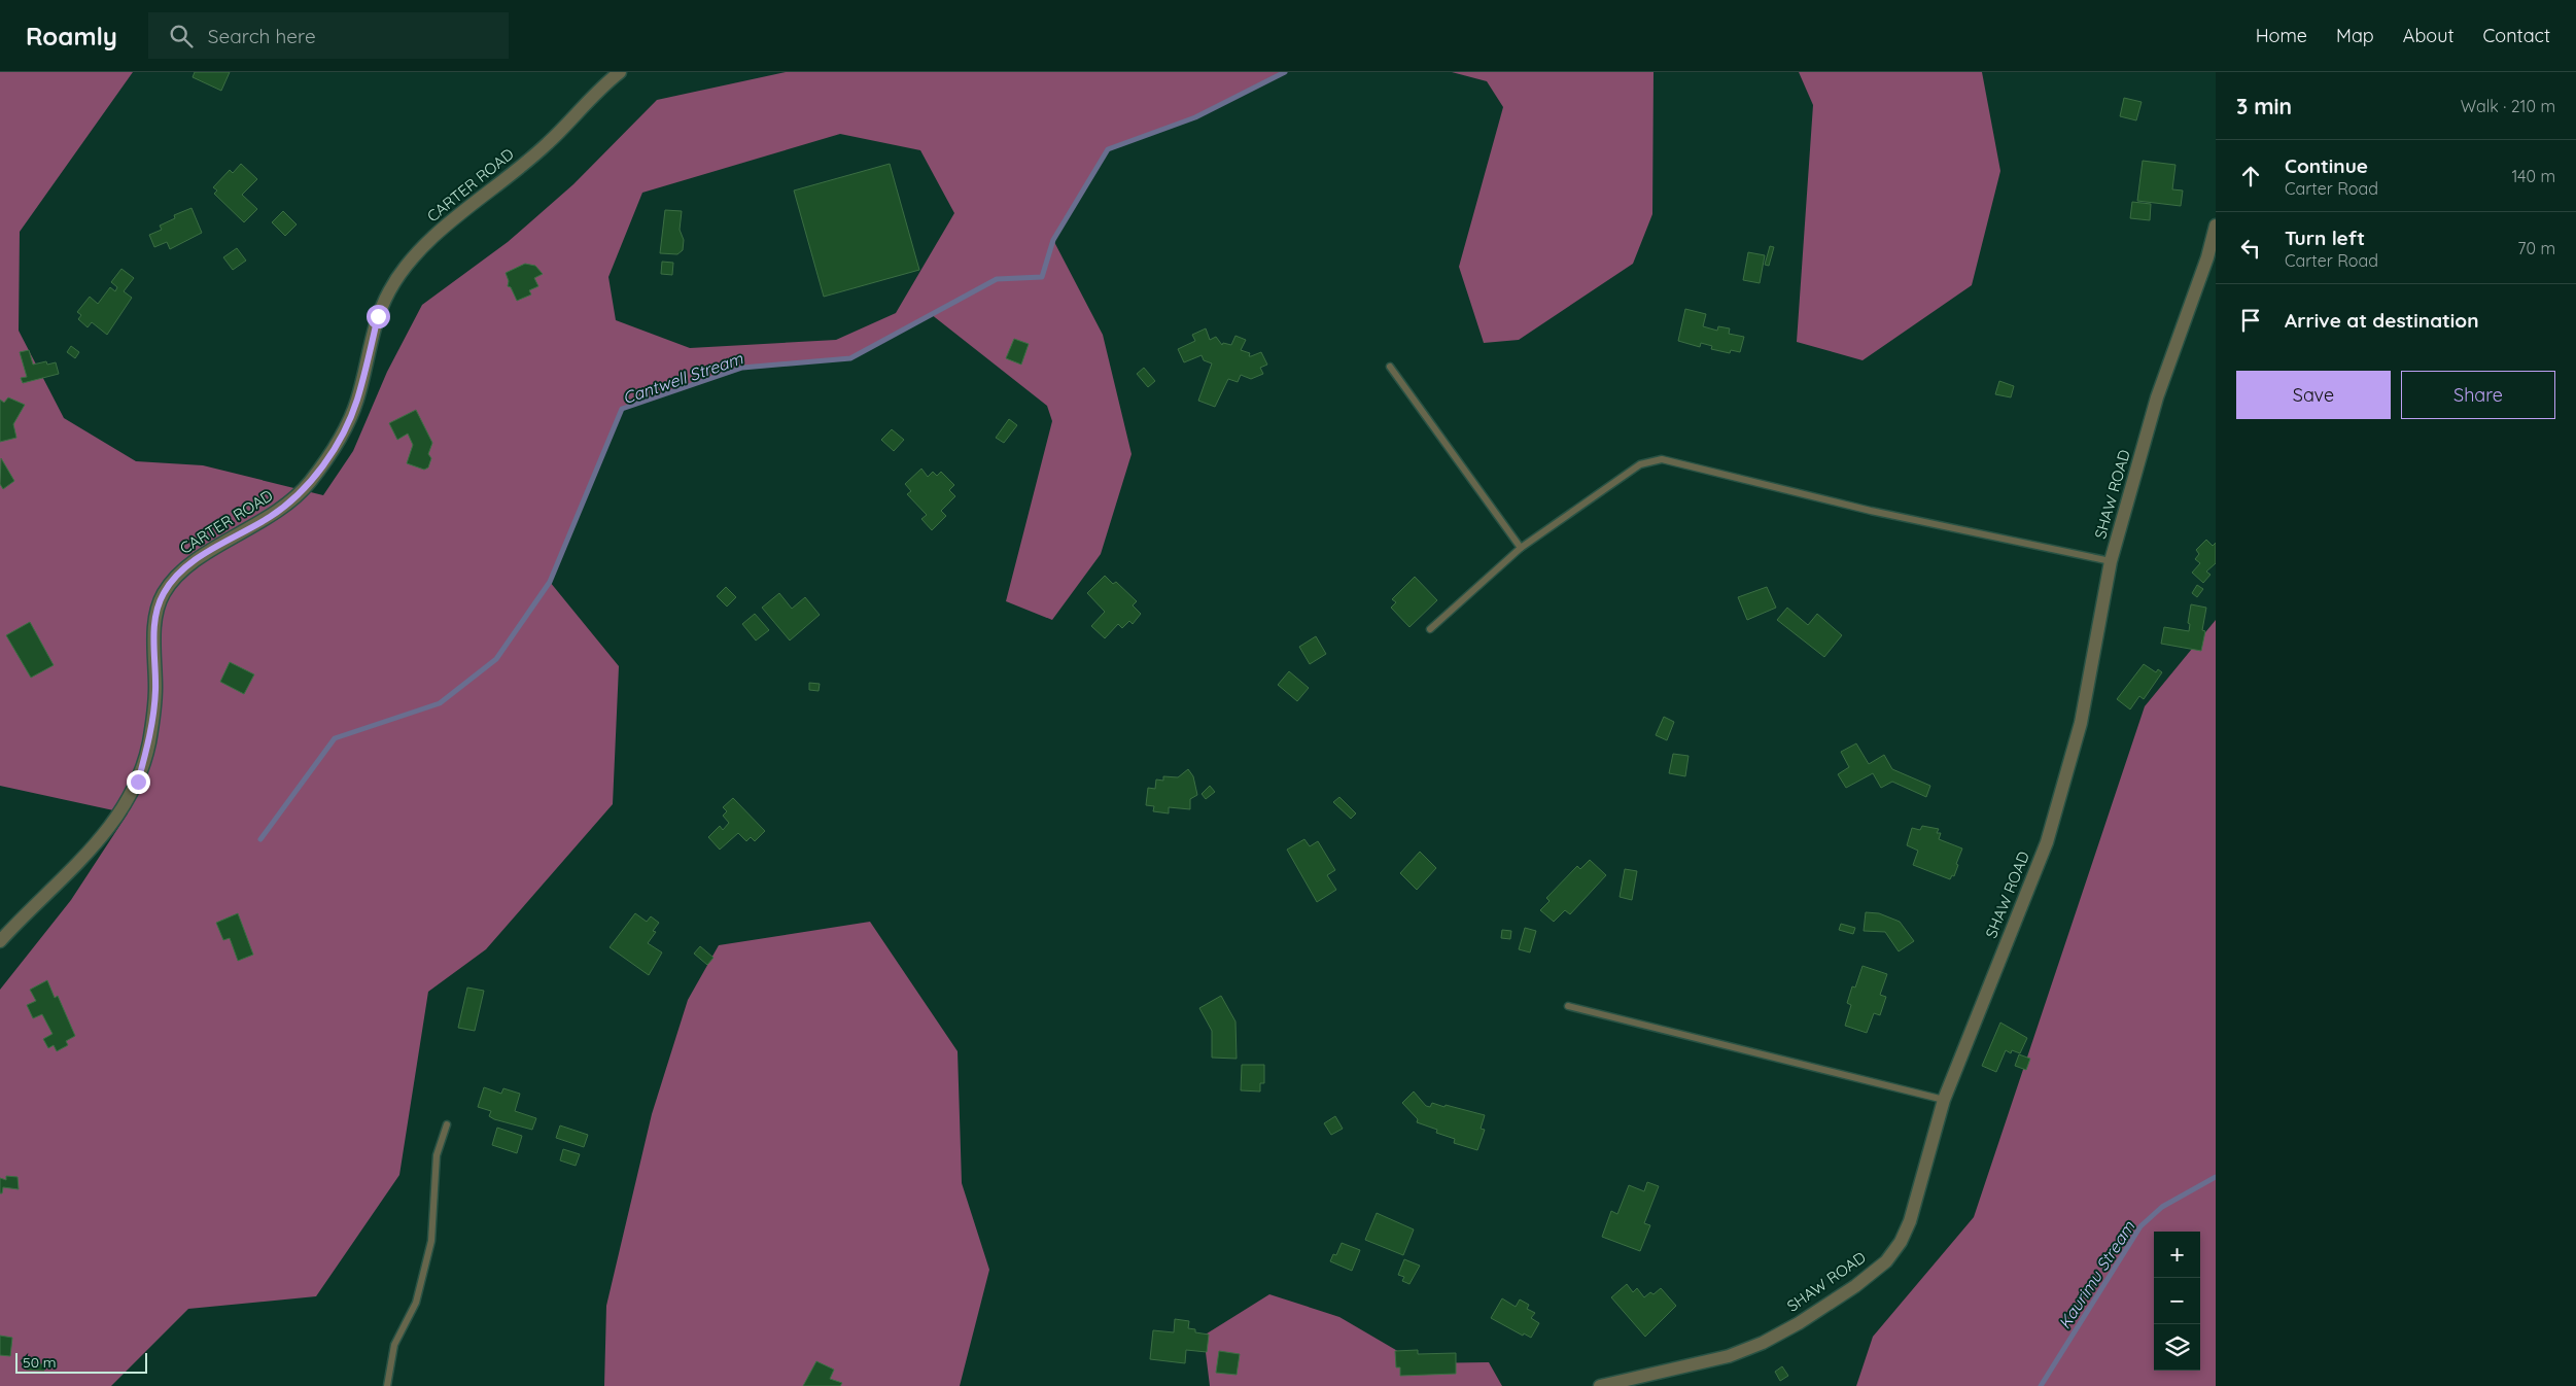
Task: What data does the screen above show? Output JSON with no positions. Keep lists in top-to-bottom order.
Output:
{
  "streets": {
    "street": ["CARTER ROAD", "SHAW ROAD"]
  },
  "water": ["Cantwell Stream", "Kaurimu Stream"],
  "scale_bar": "50 m",
  "page": {
    "header": "Roamly",
    "search": "Search here",
    "nav": [
      "Home",
      "Map",
      "About",
      "Contact"
    ],
    "heading": ["3 min", "Walk · 210 m"],
    "list": [
      ["Continue", "Carter Road", "140 m"],
      ["Turn left", "Carter Road", "70 m"],
      "Arrive at destination"
    ],
    "buttons": ["Save", "Share"],
    "map_buttons": ["+", "−"],
    "scale": "50 m"
  }
}
